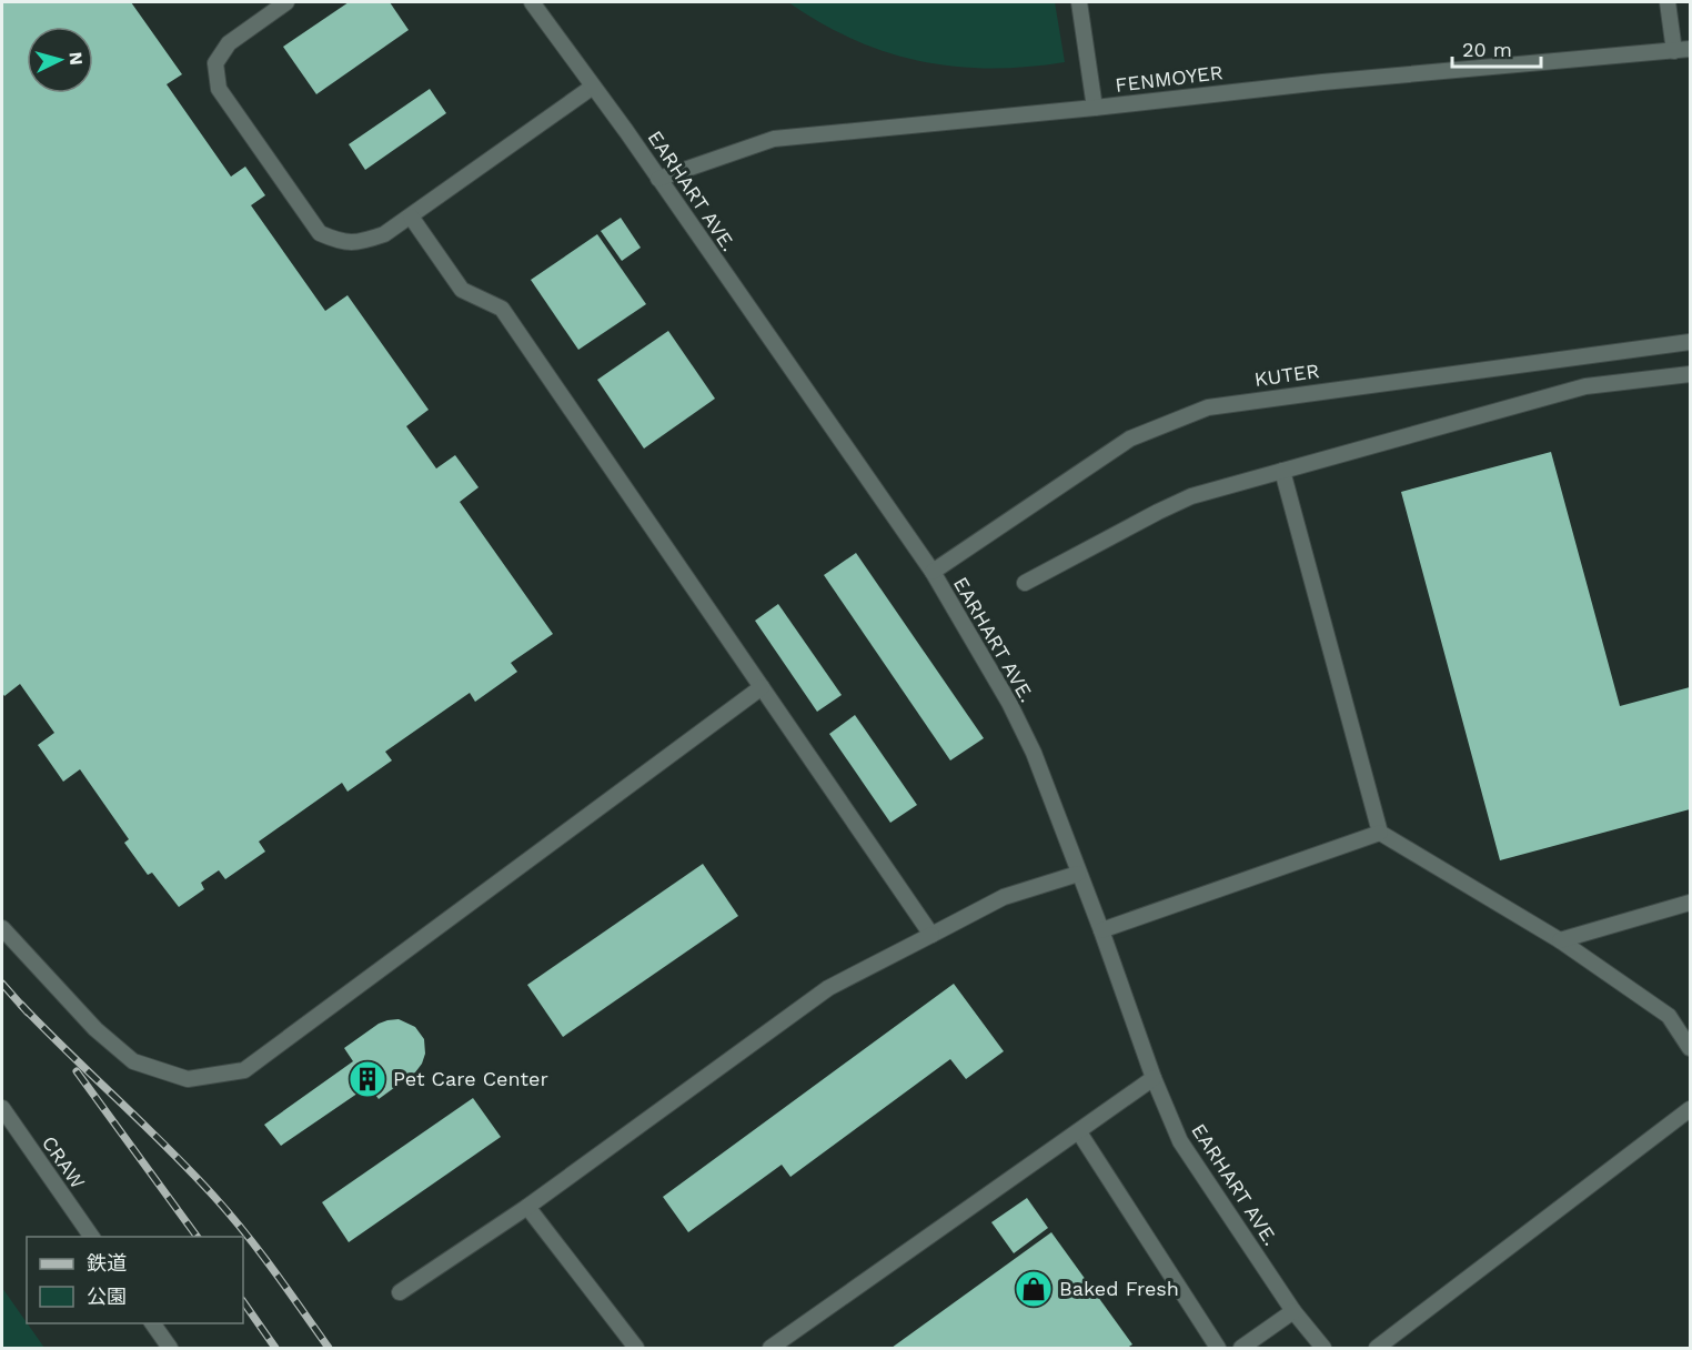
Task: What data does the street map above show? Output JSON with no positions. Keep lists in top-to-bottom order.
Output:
{
  "streets": {
    "lane": [
      "FENMOYER",
      "EARHART AVE.",
      "KUTER",
      "CRAW"
    ]
  },
  "crossings": [
    ["FENMOYER", "EARHART AVE."],
    ["EARHART AVE.", "KUTER"]
  ],
  "places": {
    "building": ["Pet Care Center"],
    "shop": ["Baked Fresh"]
  },
  "legend": ["鉄道", "公園"],
  "scale_bar": "20 m",
  "north": "right"
}
